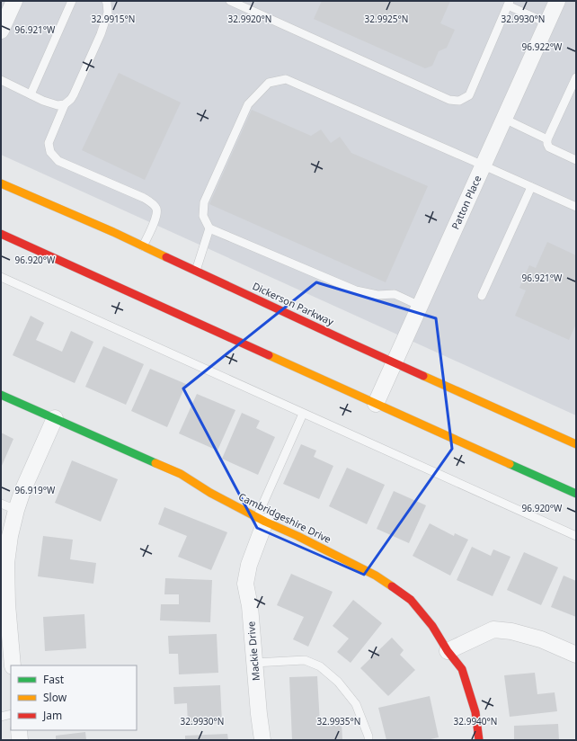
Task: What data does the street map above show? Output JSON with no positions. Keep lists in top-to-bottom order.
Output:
{
  "streets": {
    "main road": ["Dickerson Parkway", "Cambridgeshire Drive"],
    "street": ["Patton Place", "Mackie Drive"]
  },
  "crossings": [
    ["Patton Place", "Dickerson Parkway"],
    ["Cambridgeshire Drive", "Mackie Drive"]
  ],
  "legend": ["Fast", "Slow", "Jam"],
  "coordinates": [
    "32.9915°N",
    "32.9920°N",
    "32.9925°N",
    "32.9930°N",
    "96.921°W",
    "96.922°W",
    "96.920°W",
    "96.919°W",
    "32.9935°N",
    "32.9940°N"
  ]
}
